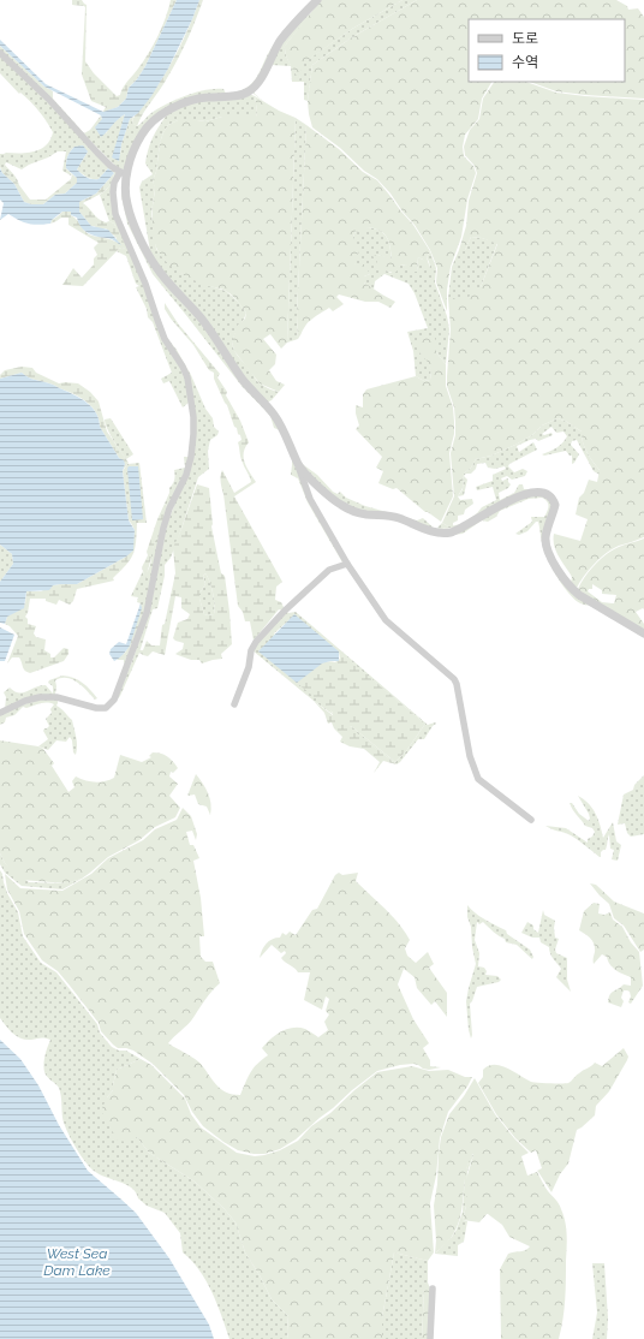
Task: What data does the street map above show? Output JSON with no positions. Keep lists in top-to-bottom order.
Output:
{
  "water": ["West Sea Dam Lake"],
  "legend": ["도로", "수역"]
}
